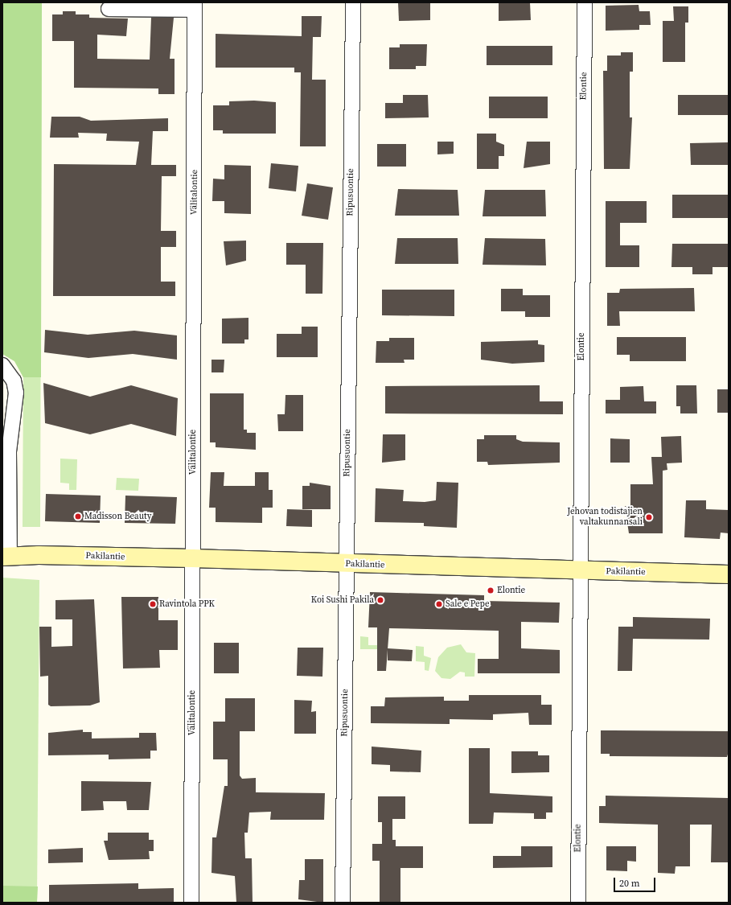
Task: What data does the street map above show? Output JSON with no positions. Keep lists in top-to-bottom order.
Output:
{
  "streets": {
    "main road": ["Pakilantie"],
    "street": ["Elontie", "Välitalontie", "Ripusuontie"]
  },
  "crossings": [
    ["Elontie", "Pakilantie"],
    ["Välitalontie", "Pakilantie"],
    ["Ripusuontie", "Pakilantie"]
  ],
  "places": [
    "Madisson Beauty",
    "Jehovan todistajien valtakunnansali",
    "Elontie",
    "Koi Sushi Pakila",
    "Ravintola PPK",
    "Sale e Pepe"
  ],
  "scale_bar": "20 m"
}
